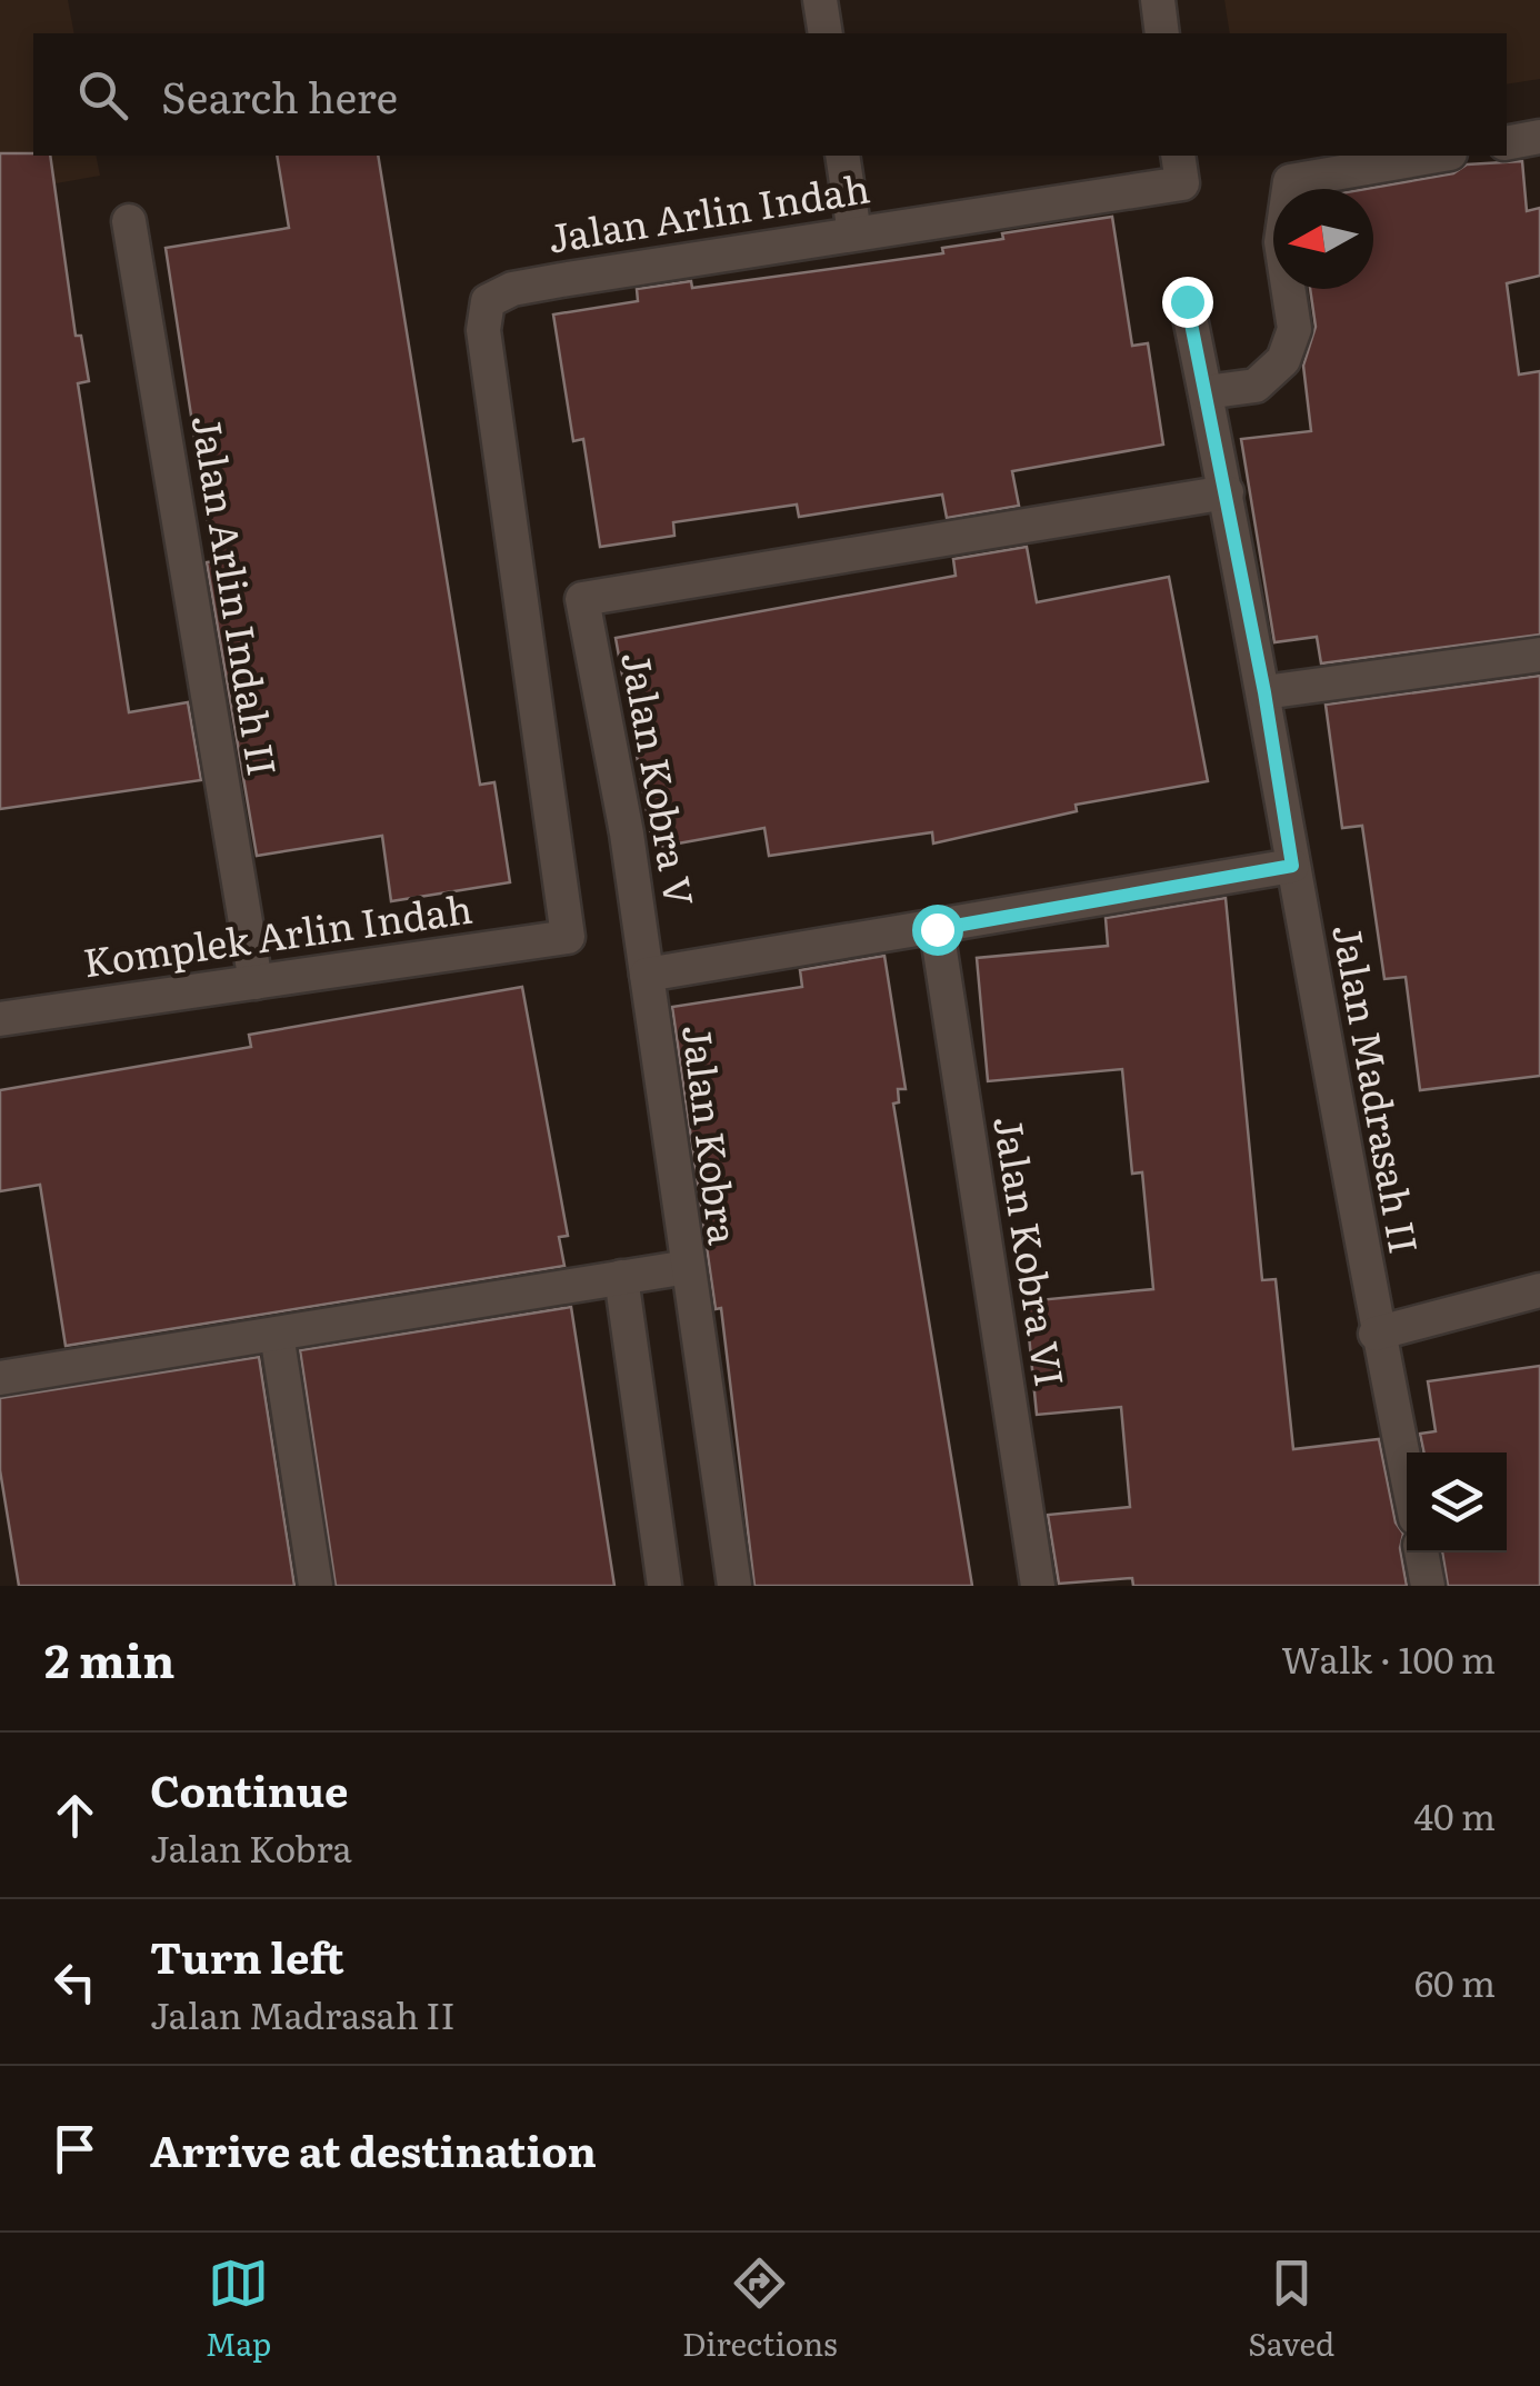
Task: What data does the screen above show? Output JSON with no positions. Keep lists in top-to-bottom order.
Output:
{
  "streets": {
    "street": [
      "Jalan Arlin Indah",
      "Jalan Arlin Indah II",
      "Jalan Kobra V",
      "Komplek Arlin Indah",
      "Jalan Madrasah II",
      "Jalan Kobra",
      "Jalan Kobra VI"
    ]
  },
  "crossings": [
    ["Jalan Arlin Indah", "Komplek Arlin Indah"],
    ["Jalan Arlin Indah II", "Komplek Arlin Indah"],
    ["Jalan Kobra V", "Jalan Madrasah II"],
    ["Jalan Kobra V", "Jalan Kobra"],
    ["Jalan Madrasah II", "Jalan Kobra"],
    ["Jalan Kobra", "Jalan Kobra VI"]
  ],
  "north": "left",
  "page": {
    "search": "Search here",
    "heading": ["2 min", "Walk · 100 m"],
    "list": [
      ["Continue", "Jalan Kobra", "40 m"],
      ["Turn left", "Jalan Madrasah II", "60 m"],
      "Arrive at destination"
    ],
    "nav": ["Map", "Directions", "Saved"]
  }
}
